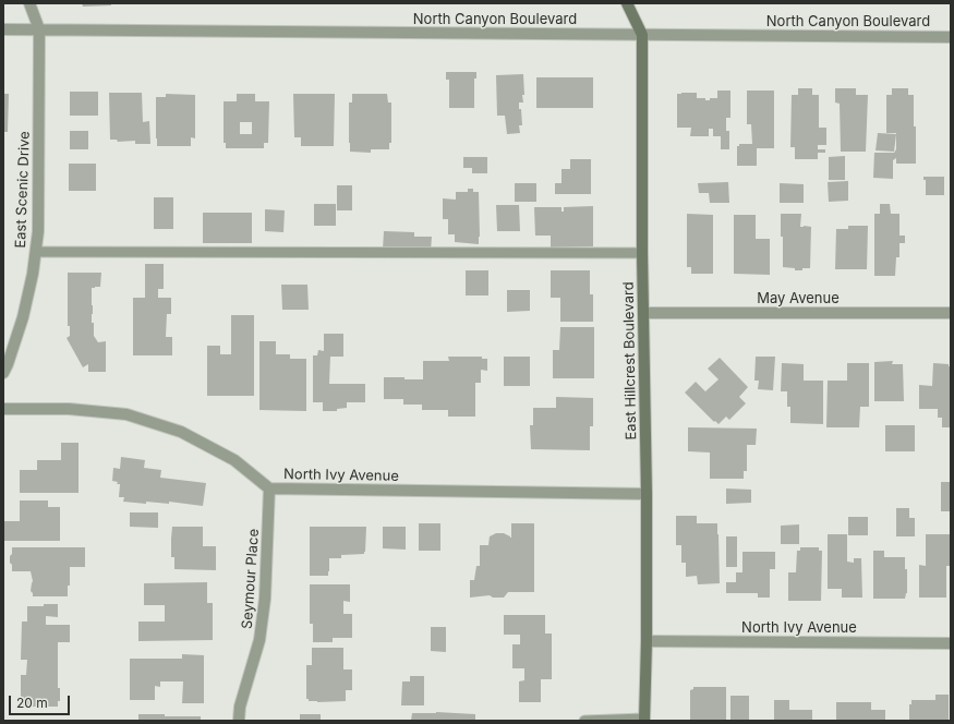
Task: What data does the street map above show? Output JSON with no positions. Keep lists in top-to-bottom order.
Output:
{
  "streets": {
    "street": [
      "North Canyon Boulevard",
      "East Scenic Drive",
      "May Avenue",
      "East Hillcrest Boulevard",
      "North Ivy Avenue",
      "Seymour Place"
    ]
  },
  "crossings": [
    ["North Canyon Boulevard", "East Scenic Drive"],
    ["North Canyon Boulevard", "East Hillcrest Boulevard"],
    ["May Avenue", "East Hillcrest Boulevard"],
    ["East Hillcrest Boulevard", "North Ivy Avenue"],
    ["North Ivy Avenue", "Seymour Place"]
  ],
  "scale_bar": "20 m"
}
